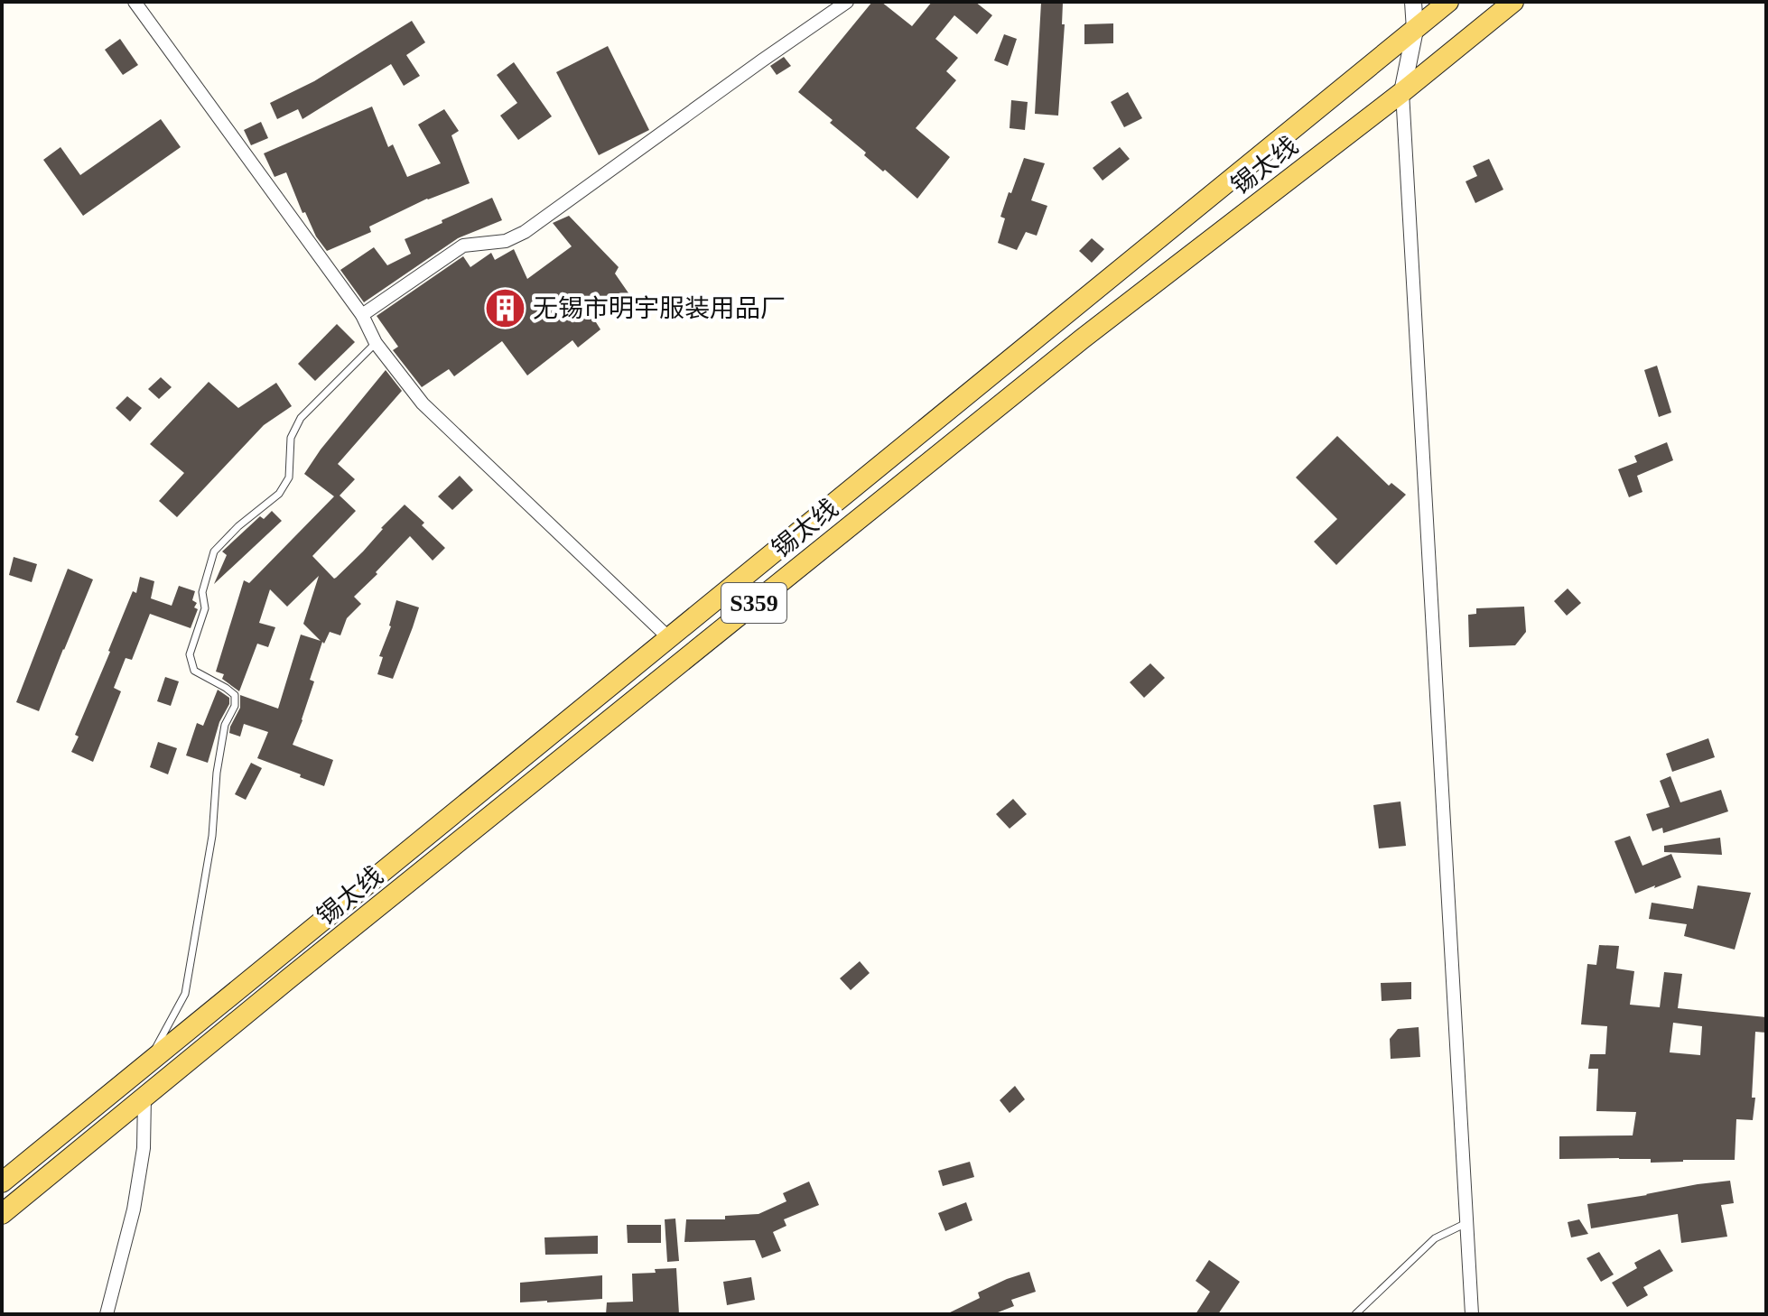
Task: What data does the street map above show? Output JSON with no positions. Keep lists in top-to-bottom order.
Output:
{
  "streets": {
    "main road": ["锡太线", "S359"]
  },
  "places": {
    "building": ["无锡市明宇服装用品厂"]
  }
}
